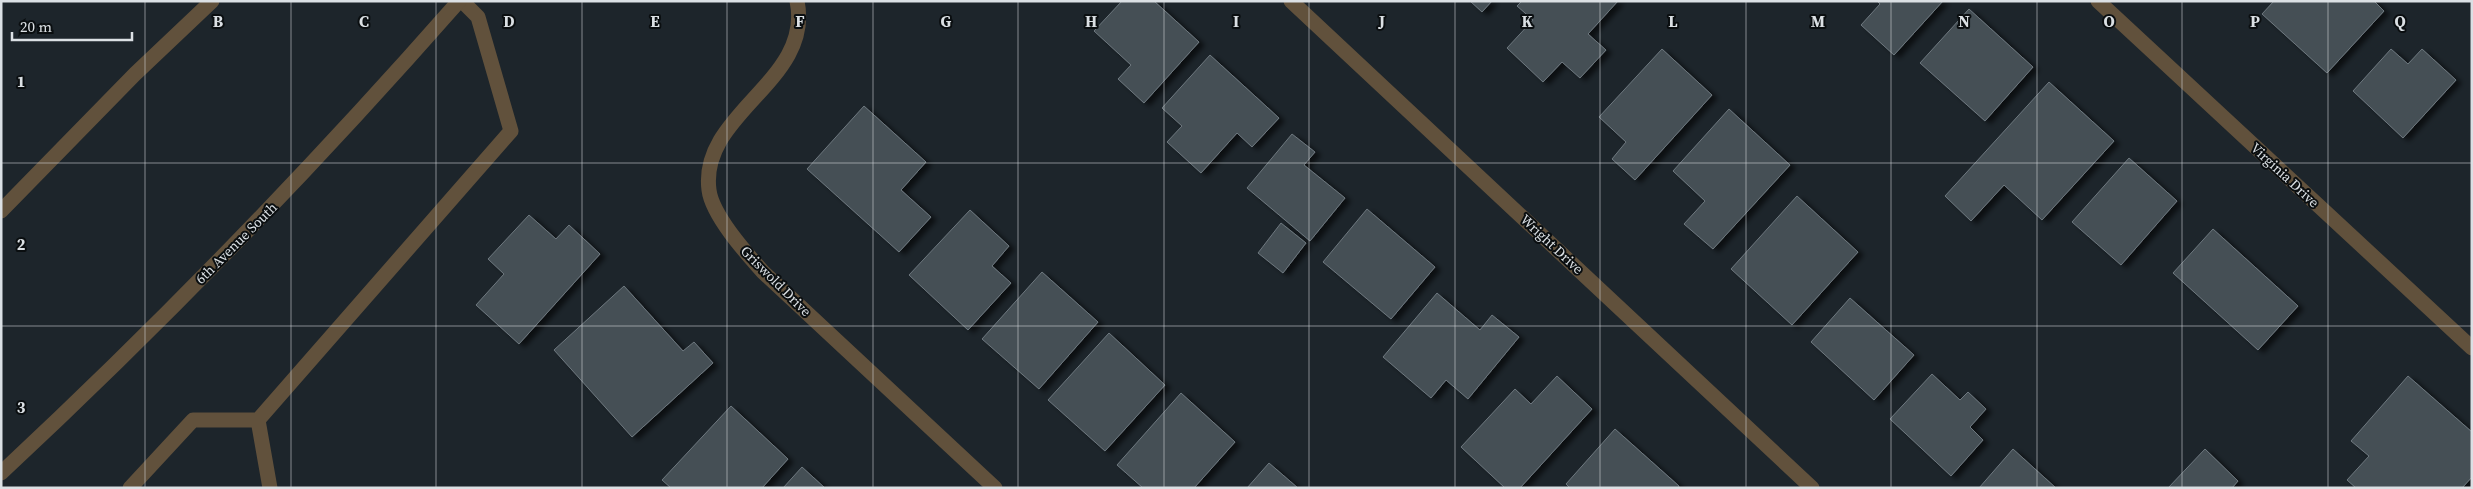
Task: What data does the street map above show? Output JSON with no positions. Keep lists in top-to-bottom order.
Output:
{
  "streets": {
    "street": [
      "Virginia Drive",
      "6th Avenue South",
      "Wright Drive",
      "Griswold Drive"
    ]
  },
  "scale_bar": "20 m",
  "grid": {
    "columns": [
      "B",
      "C",
      "D",
      "E",
      "F",
      "G",
      "H",
      "I",
      "J",
      "K",
      "L",
      "M",
      "N",
      "O",
      "P",
      "Q"
    ],
    "rows": ["1", "2", "3"]
  }
}
